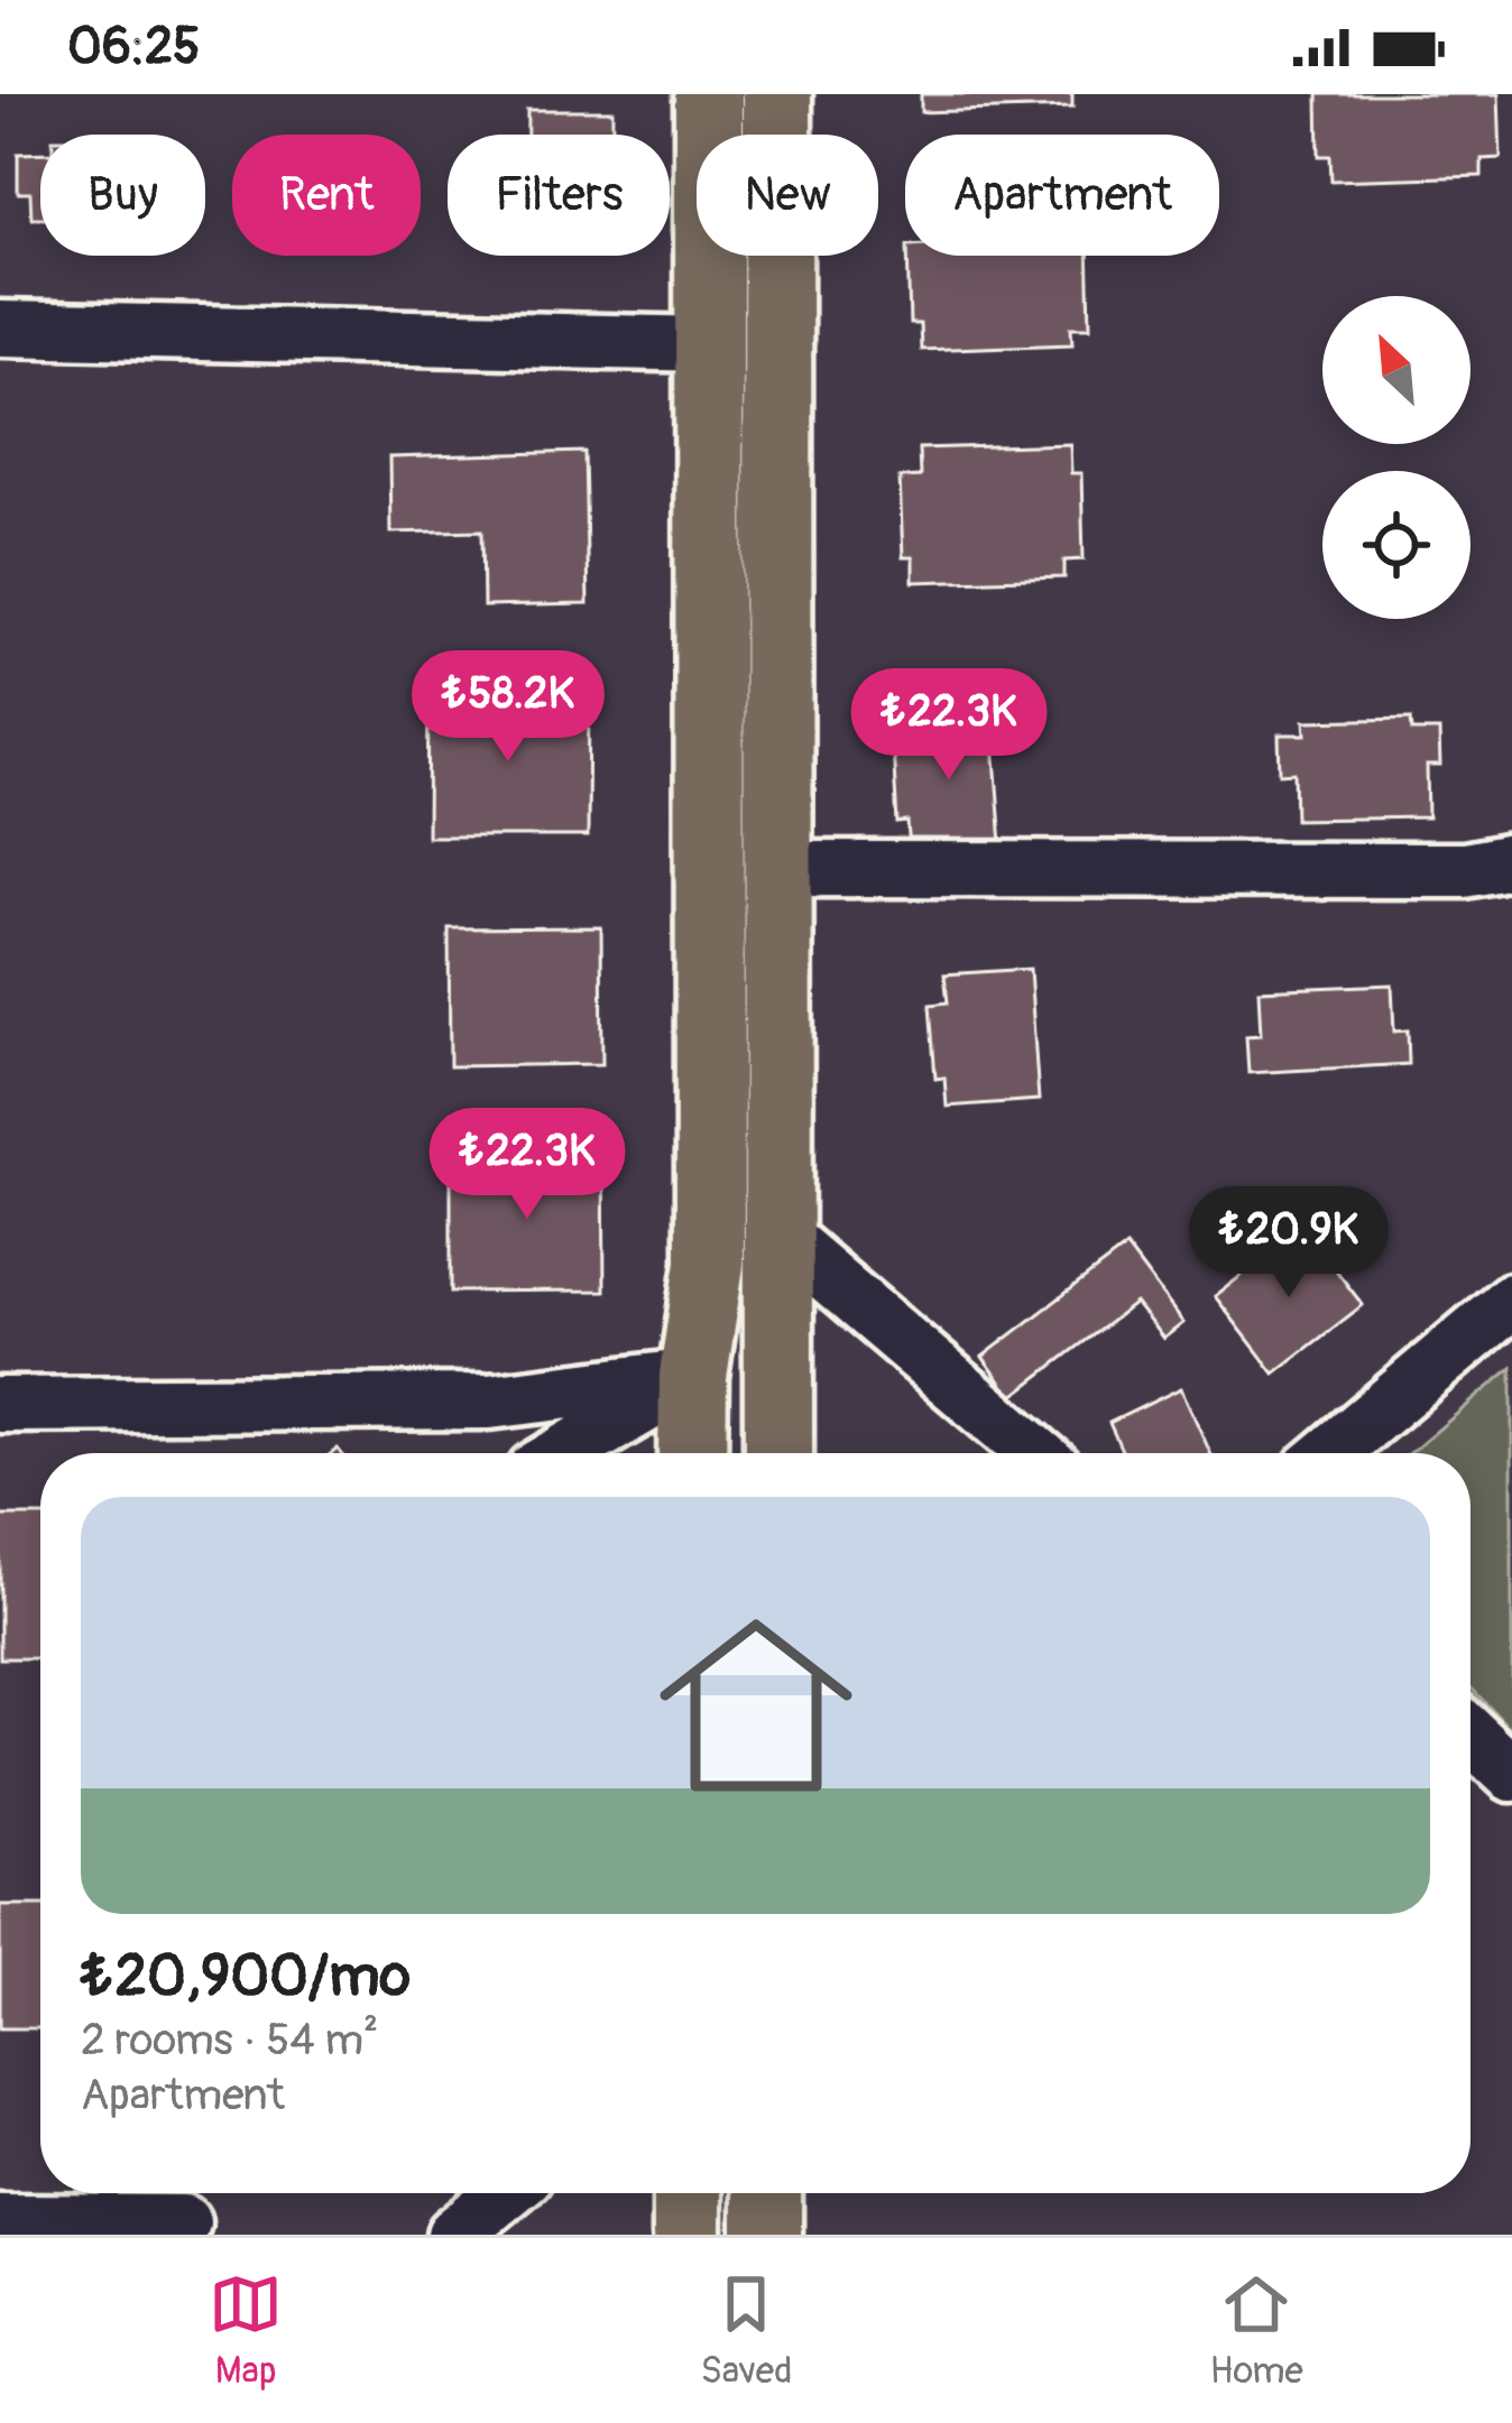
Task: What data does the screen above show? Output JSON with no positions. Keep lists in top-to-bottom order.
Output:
{
  "north": "top left",
  "page": {
    "status": "06:25",
    "chip": [
      "Buy",
      "Rent",
      "Filters",
      "New",
      "Apartment"
    ],
    "price": [
      "₺58.2K",
      "₺22.3K",
      "₺22.3K",
      "₺20.9K"
    ],
    "list": [
      {
        "name": "₺20,900/mo",
        "note": "2 rooms · 54 m² · Apartment"
      }
    ],
    "tabs": ["Map", "Saved", "Home"]
  }
}
